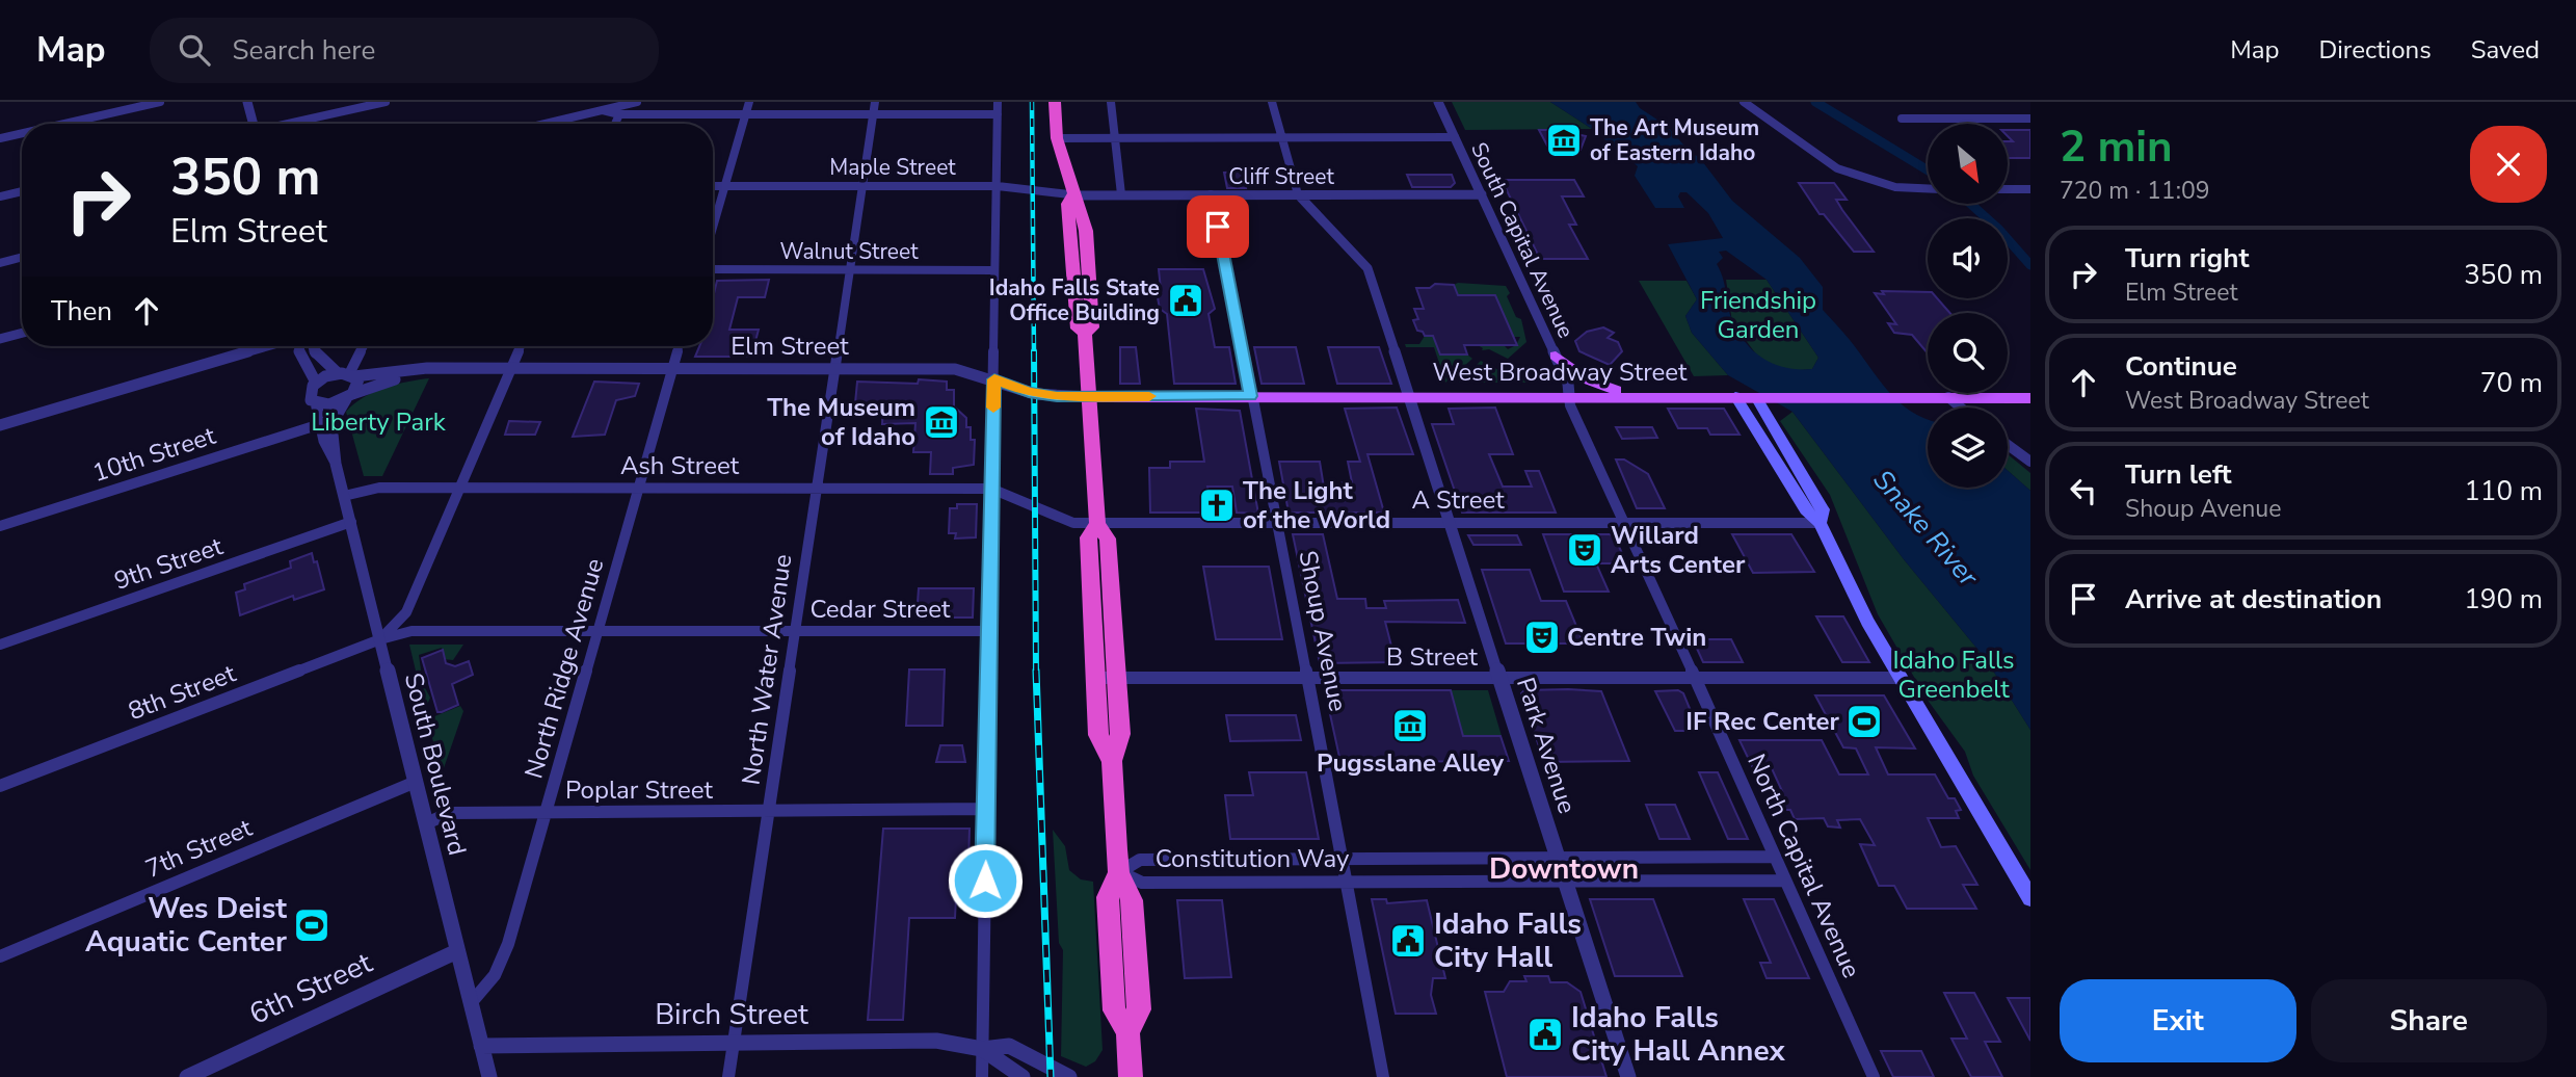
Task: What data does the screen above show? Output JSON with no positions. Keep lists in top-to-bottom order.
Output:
{
  "streets": {
    "main road": ["West Broadway Street"],
    "street": [
      "Maple Street",
      "Cliff Street",
      "South Capital Avenue",
      "Walnut Street",
      "Elm Street",
      "10th Street",
      "Ash Street",
      "A Street",
      "9th Street",
      "Cedar Street",
      "Shoup Avenue",
      "B Street",
      "North Ridge Avenue",
      "North Water Avenue",
      "8th Street",
      "Park Avenue",
      "South Boulevard",
      "Poplar Street",
      "7th Street",
      "Constitution Way",
      "North Capital Avenue",
      "6th Street",
      "Birch Street"
    ]
  },
  "crossings": [
    ["Maple Street", "Cliff Street"],
    ["Maple Street", "North Water Avenue"],
    ["Cliff Street", "South Capital Avenue"],
    ["Cliff Street", "Shoup Avenue"],
    ["South Capital Avenue", "West Broadway Street"],
    ["South Capital Avenue", "North Capital Avenue"],
    ["Walnut Street", "North Water Avenue"],
    ["Elm Street", "West Broadway Street"],
    ["Elm Street", "North Ridge Avenue"],
    ["Elm Street", "North Water Avenue"],
    ["Elm Street", "South Boulevard"],
    ["West Broadway Street", "Shoup Avenue"],
    ["West Broadway Street", "Park Avenue"],
    ["West Broadway Street", "North Capital Avenue"],
    ["10th Street", "South Boulevard"],
    ["Ash Street", "A Street"],
    ["Ash Street", "North Ridge Avenue"],
    ["Ash Street", "North Water Avenue"],
    ["Ash Street", "South Boulevard"],
    ["A Street", "Shoup Avenue"],
    ["A Street", "Park Avenue"],
    ["A Street", "North Capital Avenue"],
    ["9th Street", "South Boulevard"],
    ["Cedar Street", "North Ridge Avenue"],
    ["Cedar Street", "North Water Avenue"],
    ["Cedar Street", "8th Street"],
    ["Cedar Street", "South Boulevard"],
    ["Shoup Avenue", "B Street"],
    ["Shoup Avenue", "Constitution Way"],
    ["B Street", "Park Avenue"],
    ["B Street", "North Capital Avenue"],
    ["North Ridge Avenue", "South Boulevard"],
    ["North Ridge Avenue", "Poplar Street"],
    ["North Water Avenue", "Poplar Street"],
    ["North Water Avenue", "Birch Street"],
    ["8th Street", "South Boulevard"],
    ["Park Avenue", "Constitution Way"],
    ["South Boulevard", "Poplar Street"],
    ["South Boulevard", "7th Street"],
    ["South Boulevard", "6th Street"],
    ["South Boulevard", "Birch Street"],
    ["Constitution Way", "North Capital Avenue"]
  ],
  "districts": ["Downtown"],
  "water": ["Snake River"],
  "parks": ["Friendship Garden", "Liberty Park", "Idaho Falls Greenbelt"],
  "places": {
    "museum": ["The Art Museum of Eastern Idaho", "The Museum of Idaho", "Pugsslane Alley"],
    "public building": ["Idaho Falls State Office Building", "Idaho Falls City Hall", "Idaho Falls City Hall Annex"],
    "church": ["The Light of the World"],
    "theatre": ["Willard Arts Center", "Centre Twin"],
    "sports": ["IF Rec Center", "Wes Deist Aquatic Center"]
  },
  "north": "bottom right",
  "page": {
    "header": "Map",
    "search": "Search here",
    "nav": ["Map", "Directions", "Saved"],
    "heading": ["2 min", "720 m · 11:09"],
    "turn": ["350 m", "Elm Street"],
    "list": [
      {
        "name": "Turn right",
        "note": "Elm Street",
        "value": "350 m"
      },
      {
        "name": "Continue",
        "note": "West Broadway Street",
        "value": "70 m"
      },
      {
        "name": "Turn left",
        "note": "Shoup Avenue",
        "value": "110 m"
      },
      {
        "name": "Arrive at destination",
        "value": "190 m"
      }
    ],
    "then": "Then",
    "buttons": ["Exit", "Share"]
  }
}
